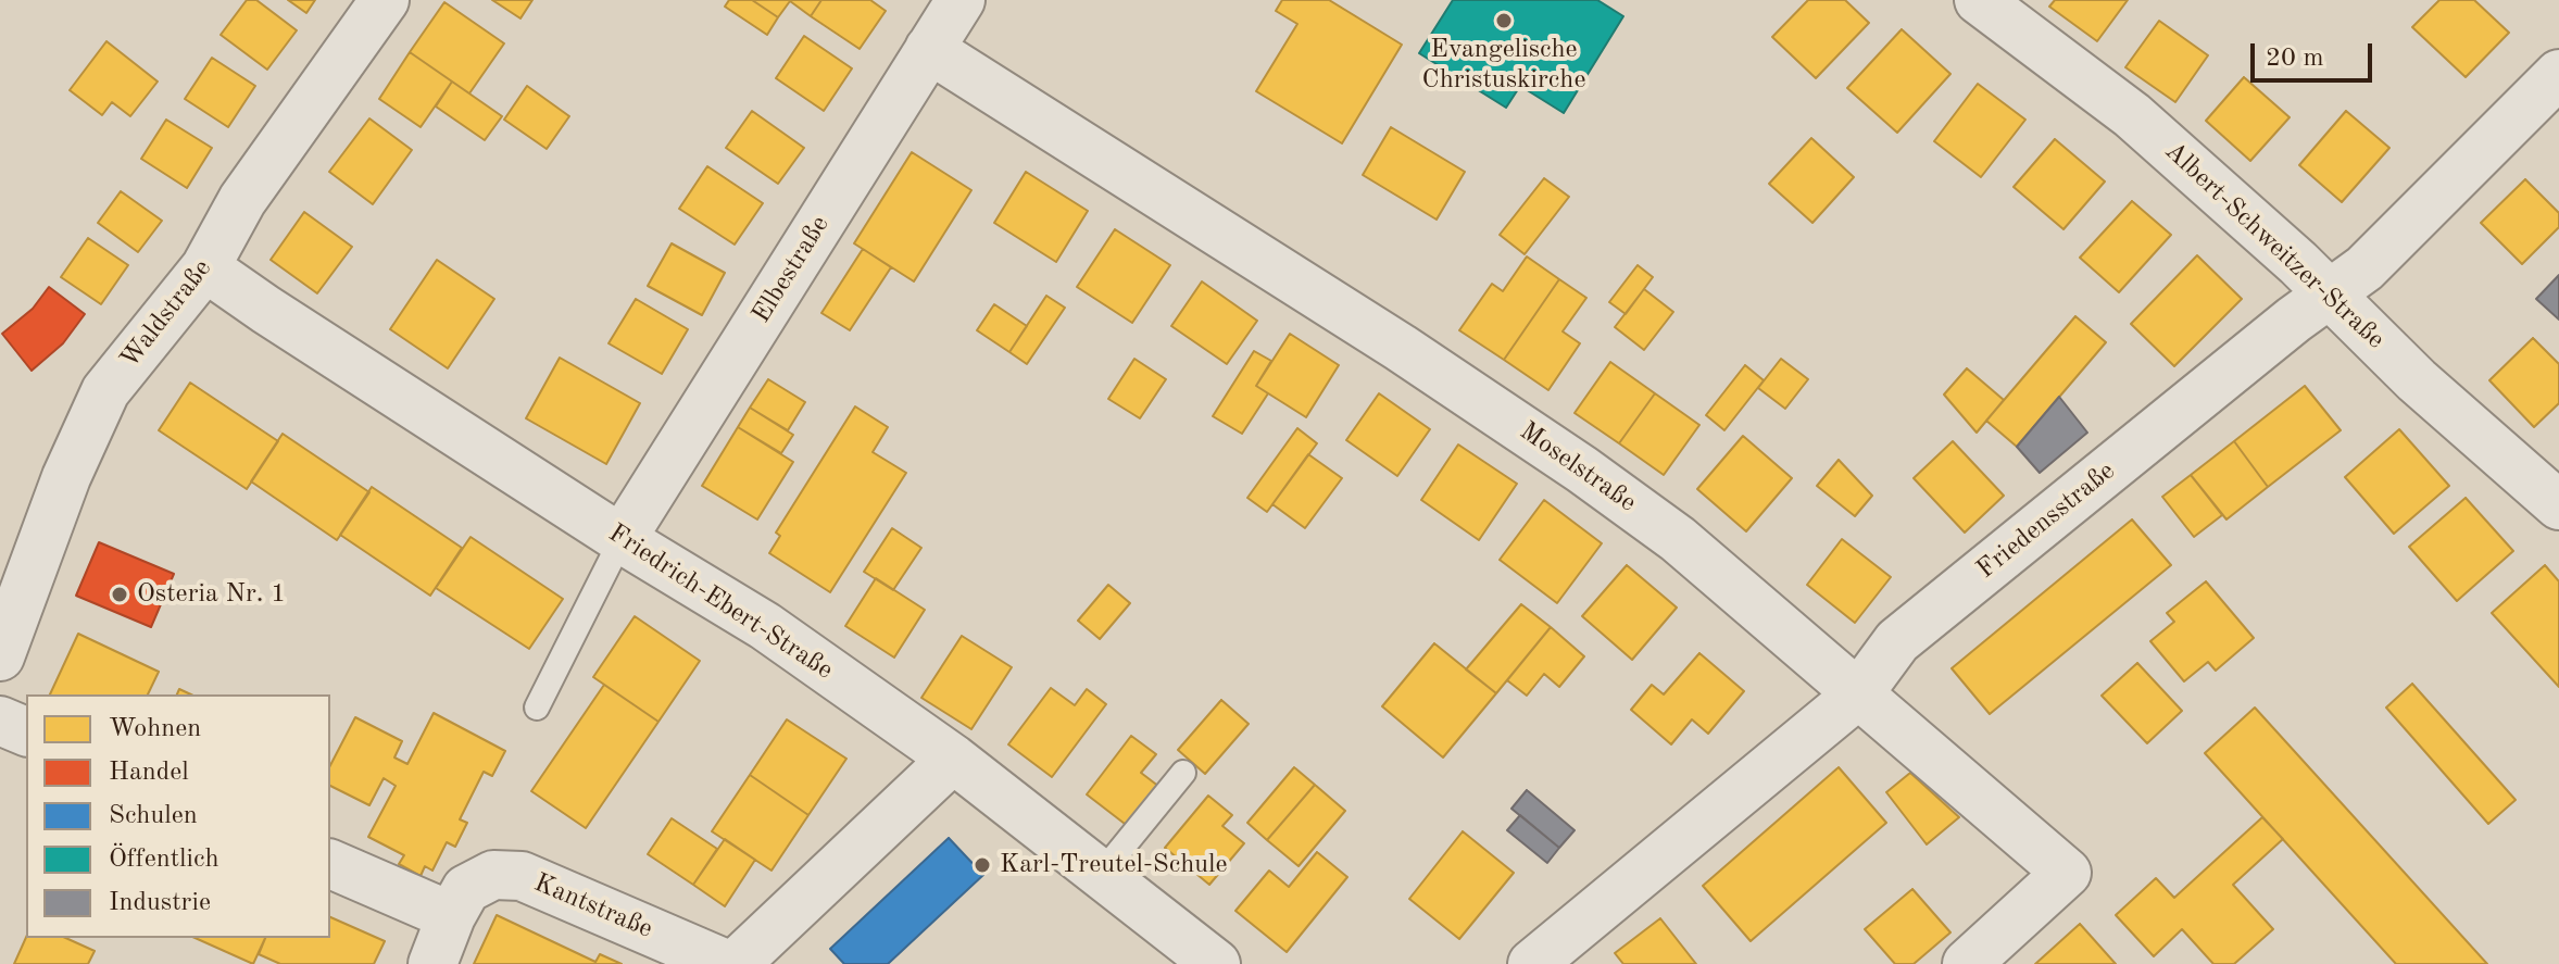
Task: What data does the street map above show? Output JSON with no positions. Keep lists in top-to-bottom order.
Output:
{
  "streets": {
    "street": [
      "Albert-Schweitzer-Straße",
      "Elbestraße",
      "Waldstraße",
      "Moselstraße",
      "Friedensstraße",
      "Friedrich-Ebert-Straße",
      "Kantstraße"
    ]
  },
  "crossings": [
    ["Albert-Schweitzer-Straße", "Friedensstraße"],
    ["Elbestraße", "Moselstraße"],
    ["Elbestraße", "Friedrich-Ebert-Straße"],
    ["Waldstraße", "Friedrich-Ebert-Straße"],
    ["Moselstraße", "Friedensstraße"]
  ],
  "places": ["Evangelische Christuskirche", "Osteria Nr. 1", "Karl-Treutel-Schule"],
  "legend": [
    "Wohnen",
    "Handel",
    "Schulen",
    "Öffentlich",
    "Industrie"
  ],
  "scale_bar": "20 m"
}
